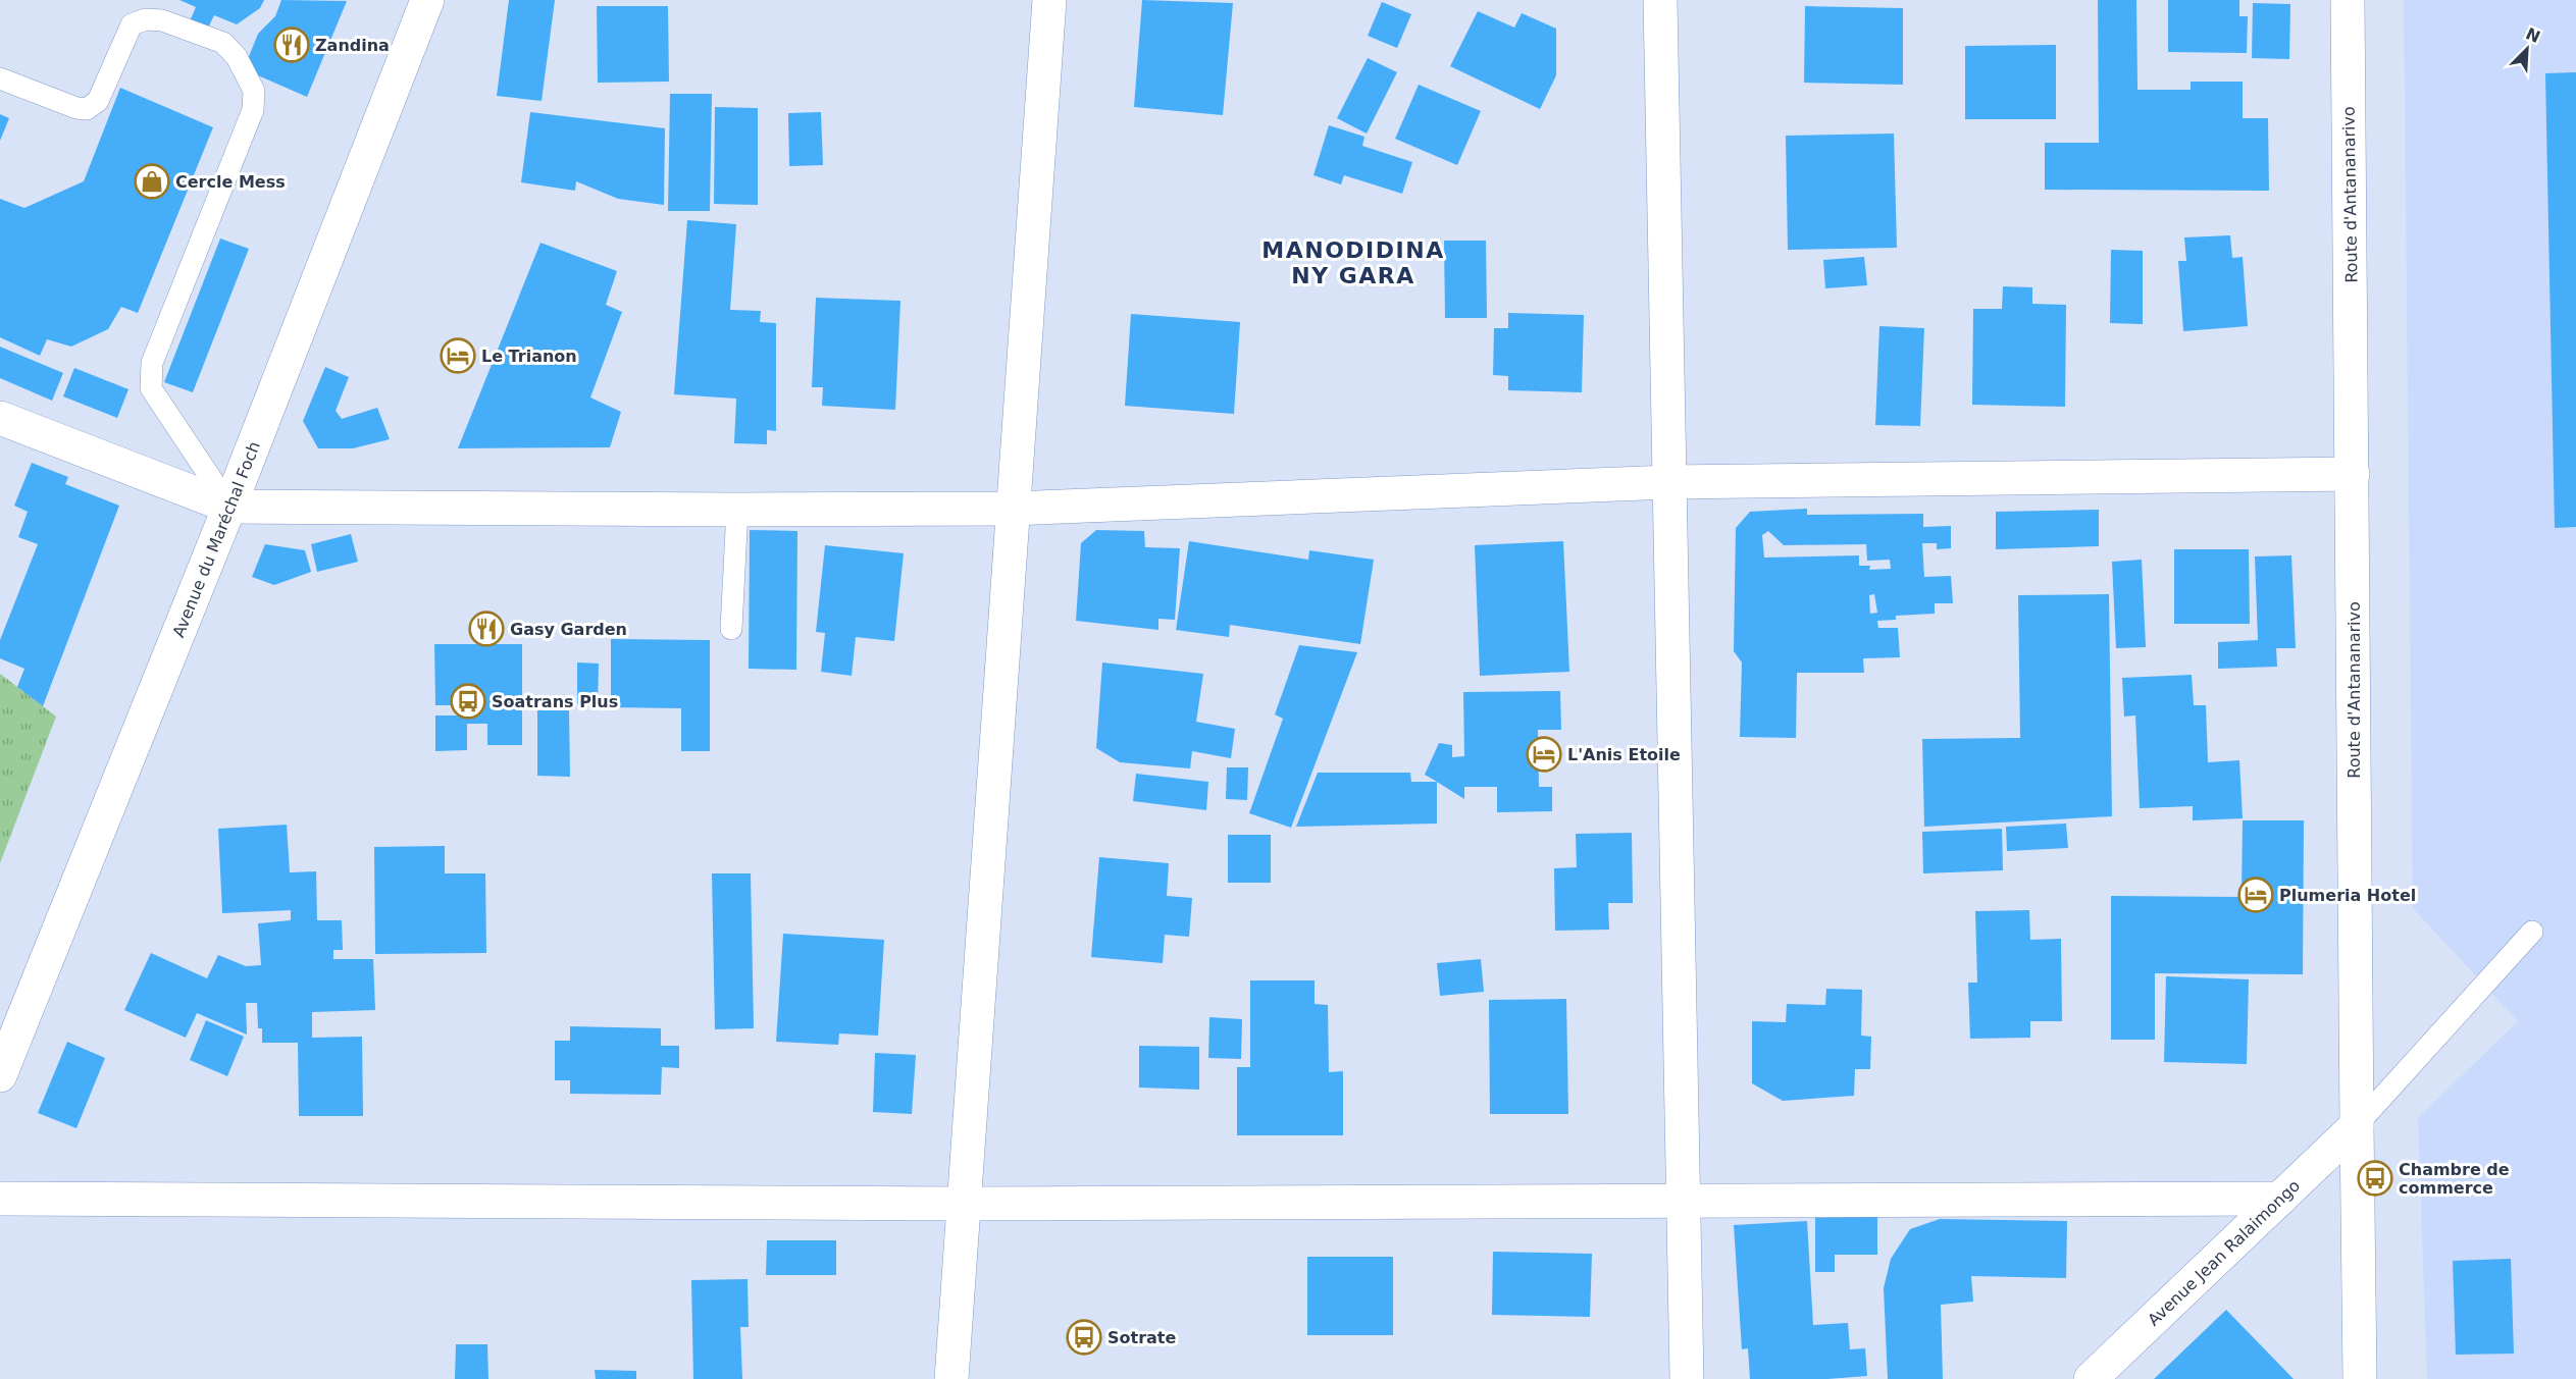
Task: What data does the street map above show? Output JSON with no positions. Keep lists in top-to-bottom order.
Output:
{
  "streets": {
    "street": ["Route d'Antananarivo", "Avenue du Maréchal Foch", "Avenue Jean Ralaimongo"]
  },
  "crossings": [
    ["Route d'Antananarivo", "Avenue Jean Ralaimongo"]
  ],
  "districts": ["MANODIDINA NY GARA"],
  "places": {
    "restaurant": ["Zandina", "Gasy Garden"],
    "shop": ["Cercle Mess"],
    "hotel": ["Le Trianon", "L'Anis Etoile", "Plumeria Hotel"],
    "bus stop": ["Soatrans Plus", "Chambre de commerce", "Sotrate"]
  },
  "north": "top right"
}
